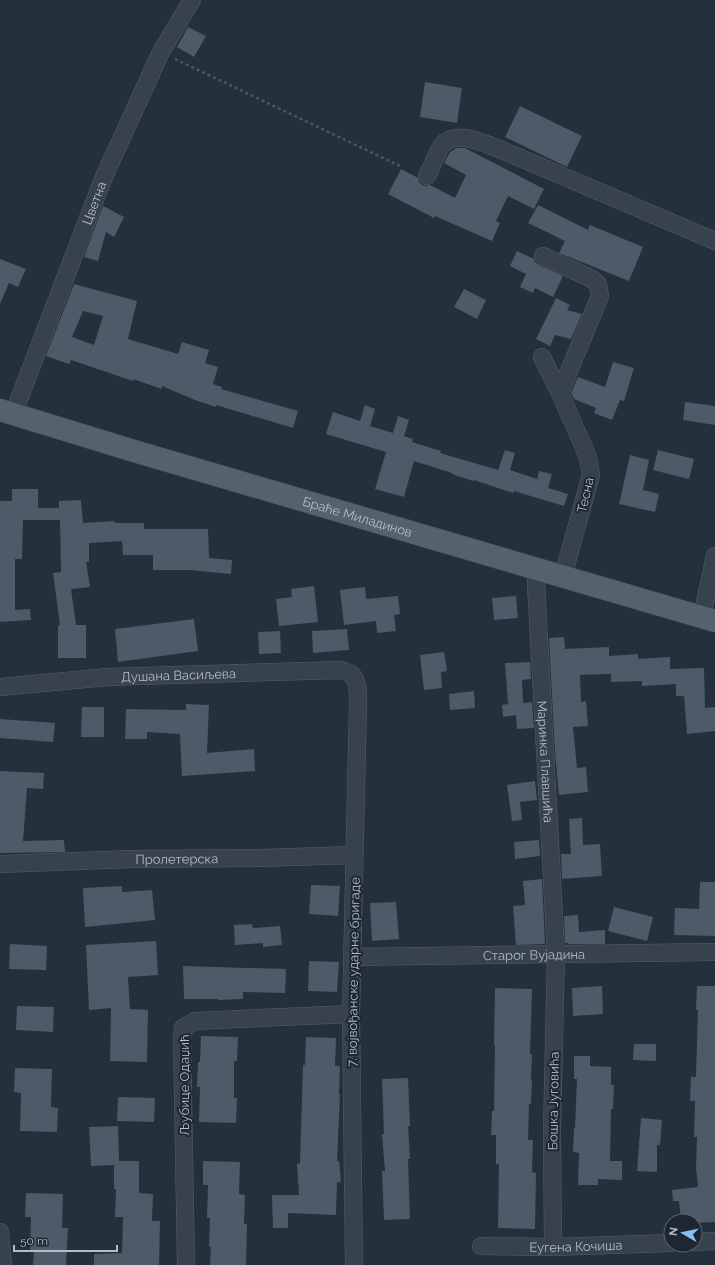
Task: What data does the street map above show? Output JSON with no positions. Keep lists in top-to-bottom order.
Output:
{
  "streets": {
    "main road": ["Браће Миладинов"],
    "street": [
      "Цветна",
      "Тесна",
      "Душана Васиљева",
      "Маринка Плавшића",
      "Пролетерска",
      "Старог Вујадина",
      "7. војвођанске ударне бригаде",
      "Љубице Одаџић",
      "Бошка Југовића",
      "Еугена Кочиша"
    ]
  },
  "crossings": [
    ["Цветна", "Браће Миладинов"],
    ["Тесна", "Браће Миладинов"],
    ["Браће Миладинов", "Маринка Плавшића"],
    ["Душана Васиљева", "7. војвођанске ударне бригаде"],
    ["Маринка Плавшића", "Старог Вујадина"],
    ["Маринка Плавшића", "Бошка Југовића"],
    ["Пролетерска", "7. војвођанске ударне бригаде"],
    ["Старог Вујадина", "7. војвођанске ударне бригаде"],
    ["Старог Вујадина", "Бошка Југовића"],
    ["7. војвођанске ударне бригаде", "Љубице Одаџић"],
    ["Бошка Југовића", "Еугена Кочиша"]
  ],
  "scale_bar": "50 m",
  "north": "left"
}
